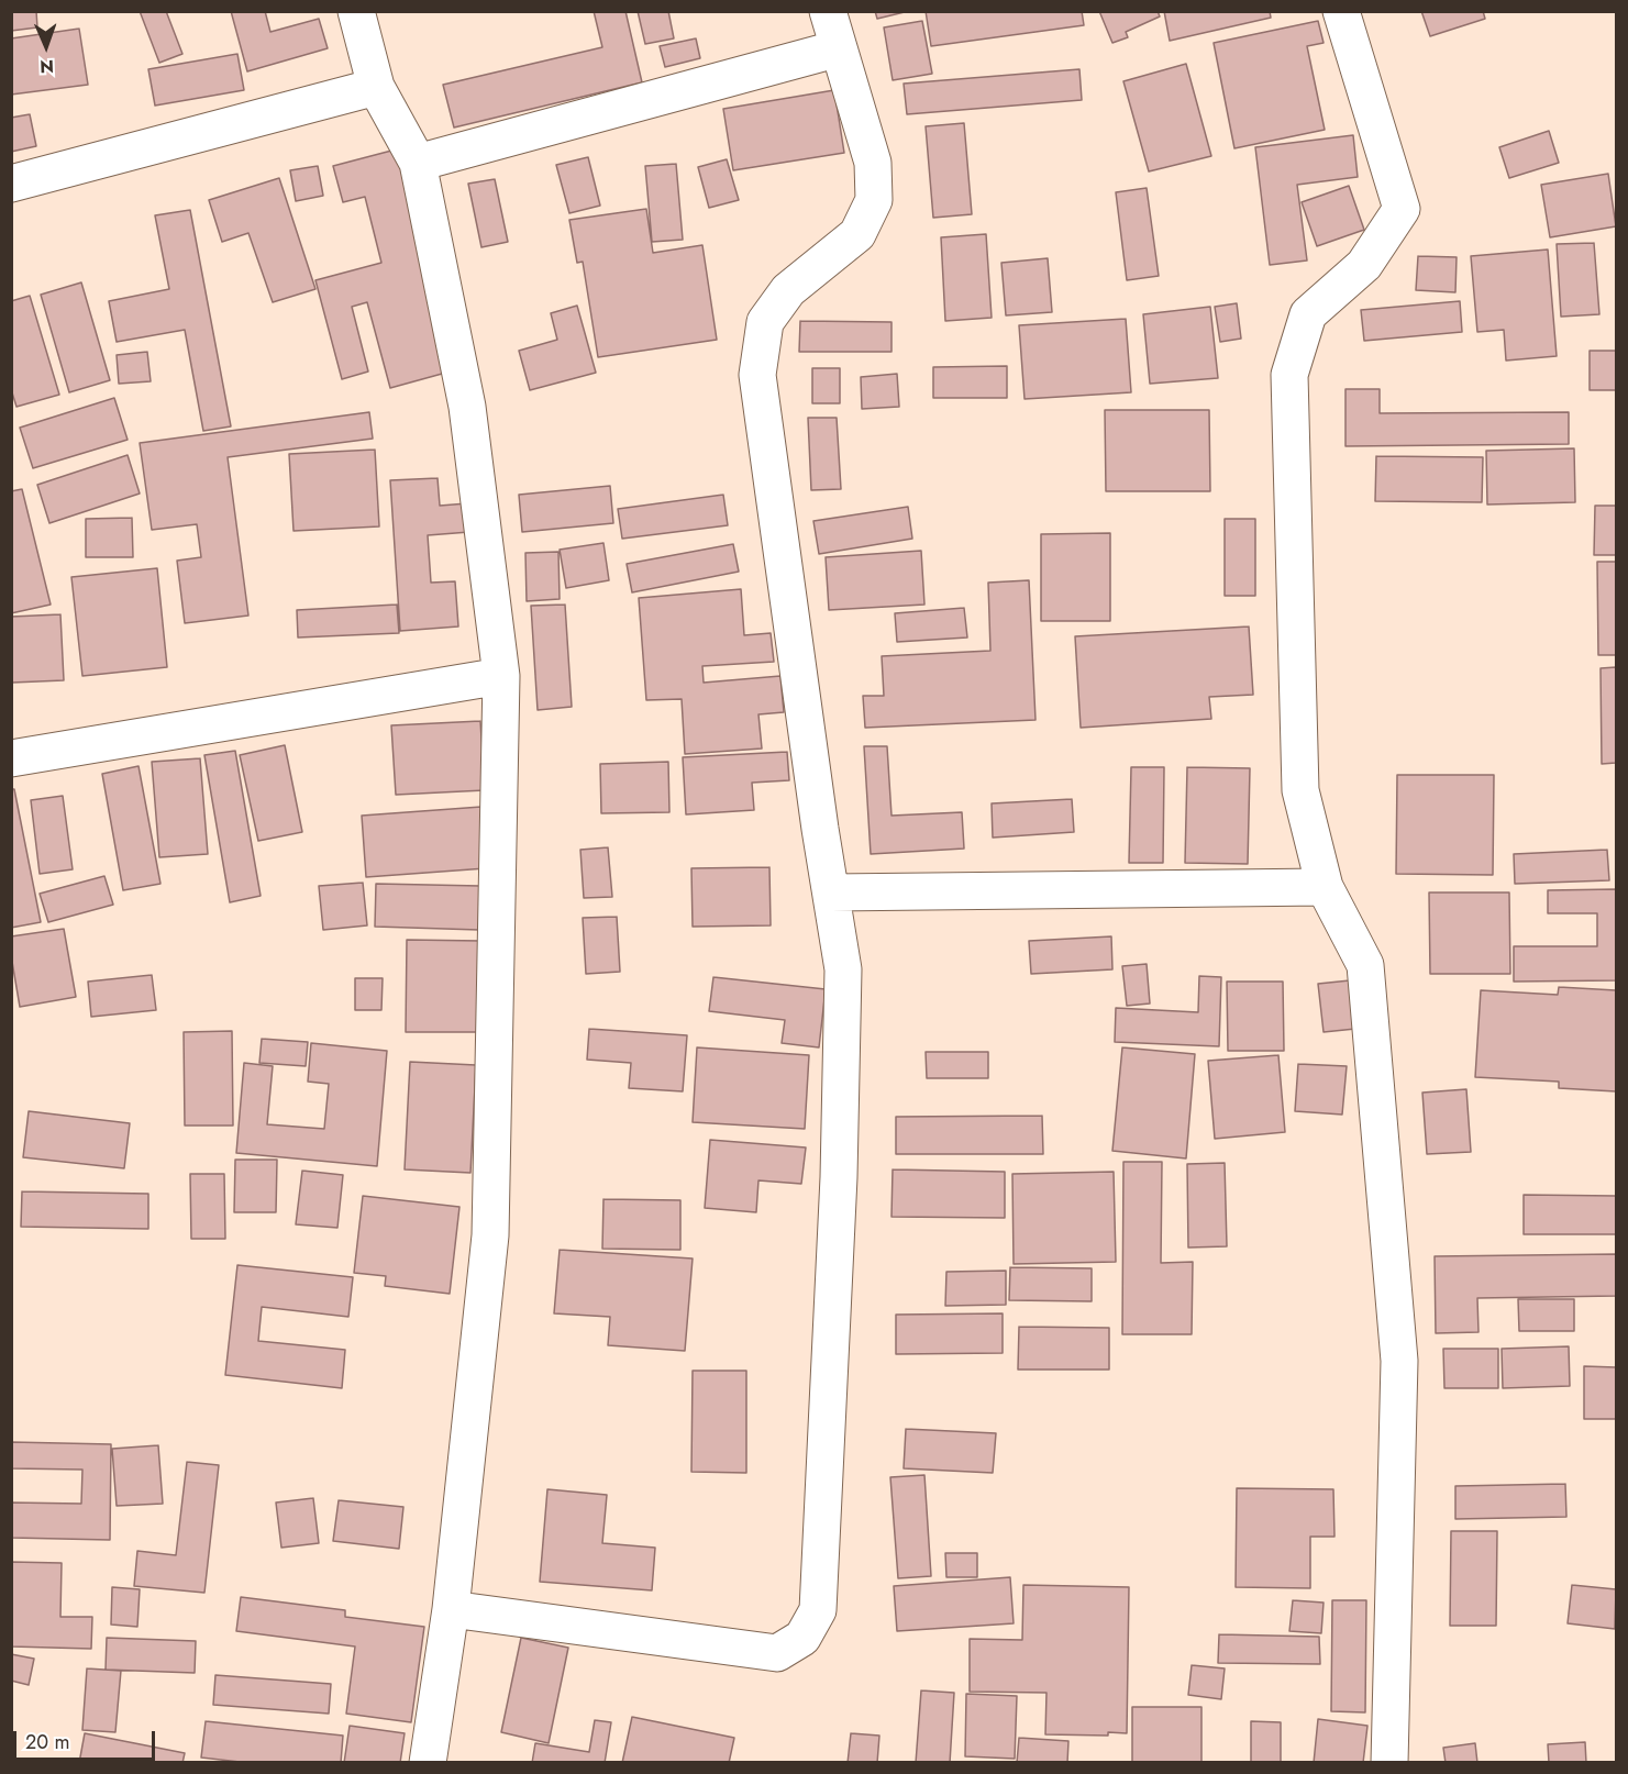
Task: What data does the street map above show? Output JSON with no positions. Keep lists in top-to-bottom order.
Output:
{
  "scale_bar": "20 m",
  "north": "bottom"
}
